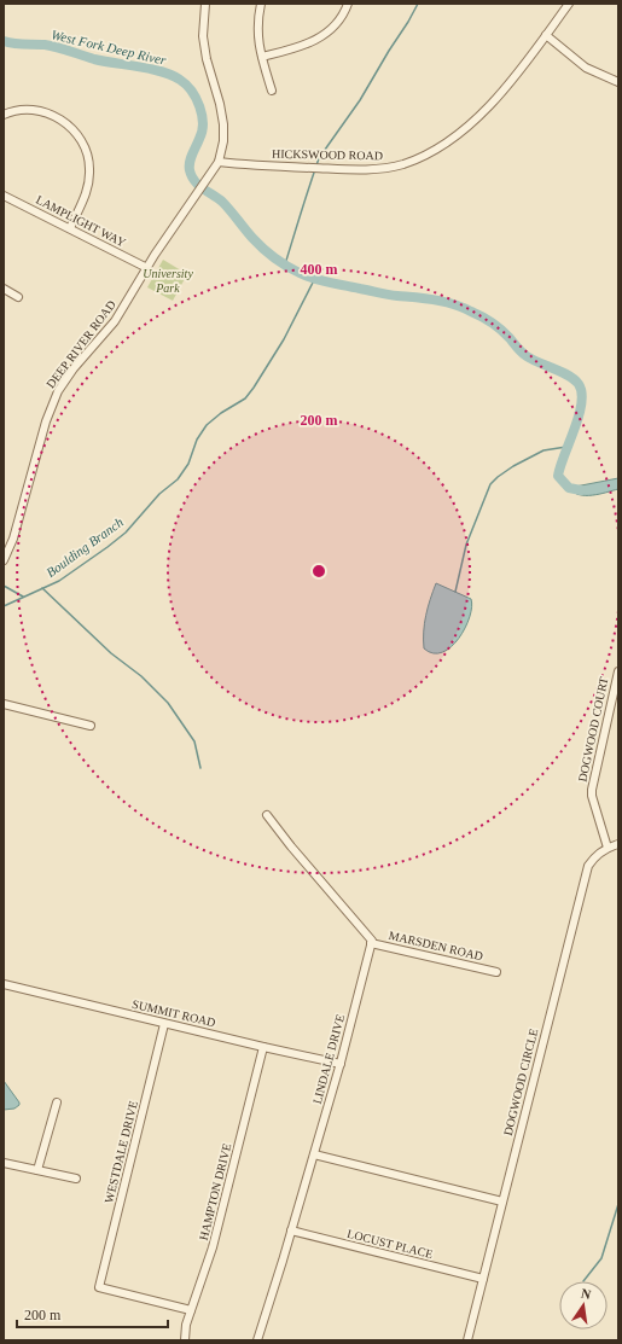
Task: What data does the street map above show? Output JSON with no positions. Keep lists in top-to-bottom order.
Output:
{
  "streets": {
    "street": [
      "HICKSWOOD ROAD",
      "LAMPLIGHT WAY",
      "DEEP RIVER ROAD",
      "DOGWOOD COURT",
      "MARSDEN ROAD",
      "SUMMIT ROAD",
      "LINDALE DRIVE",
      "DOGWOOD CIRCLE",
      "WESTDALE DRIVE",
      "HAMPTON DRIVE",
      "LOCUST PLACE"
    ]
  },
  "crossings": [
    ["HICKSWOOD ROAD", "DEEP RIVER ROAD"],
    ["LAMPLIGHT WAY", "DEEP RIVER ROAD"],
    ["DOGWOOD COURT", "DOGWOOD CIRCLE"],
    ["MARSDEN ROAD", "LINDALE DRIVE"],
    ["SUMMIT ROAD", "LINDALE DRIVE"],
    ["SUMMIT ROAD", "WESTDALE DRIVE"],
    ["SUMMIT ROAD", "HAMPTON DRIVE"],
    ["LINDALE DRIVE", "LOCUST PLACE"],
    ["DOGWOOD CIRCLE", "LOCUST PLACE"],
    ["WESTDALE DRIVE", "HAMPTON DRIVE"]
  ],
  "water": ["West Fork Deep River", "Boulding Branch"],
  "parks": ["University Park"],
  "scale_bar": "200 m",
  "north": "top",
  "rings": ["400 m", "200 m"]
}
